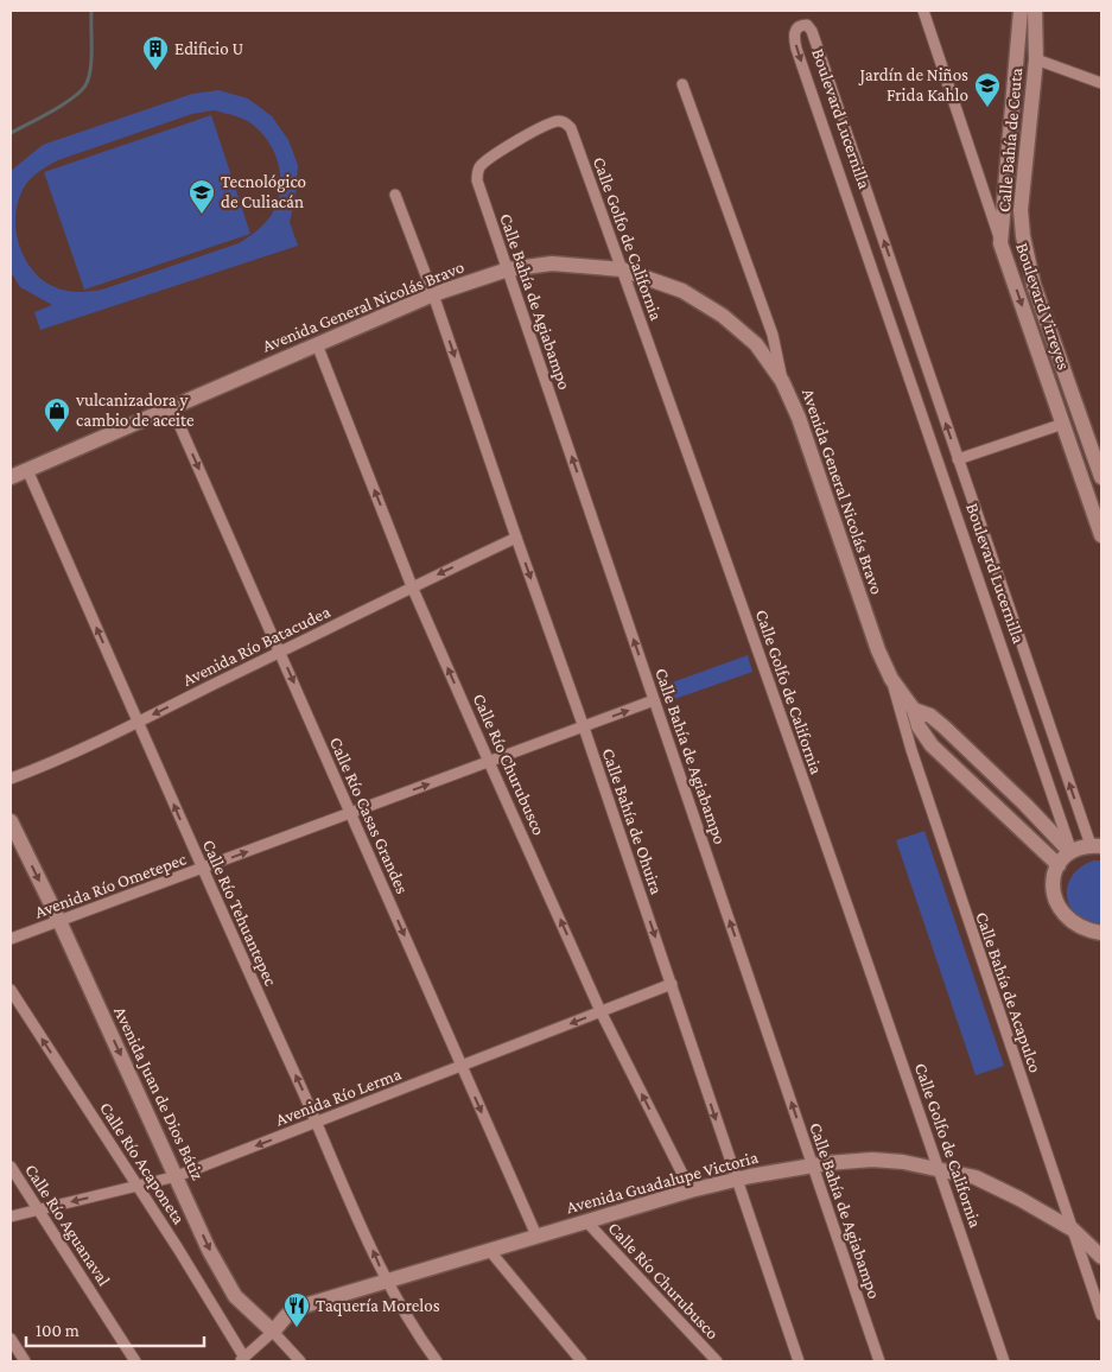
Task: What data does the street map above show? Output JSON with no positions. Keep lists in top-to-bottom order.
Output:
{
  "streets": {
    "street": [
      "Boulevard Lucernilla",
      "Calle Bahía de Ceuta",
      "Calle Golfo de California",
      "Calle Bahía de Agiabampo",
      "Avenida General Nicolás Bravo",
      "Boulevard Virreyes",
      "Avenida Río Batacudea",
      "Calle Río Churubusco",
      "Calle Río Casas Grandes",
      "Calle Bahía de Ohuira",
      "Avenida Río Ometepec",
      "Calle Río Tehuantepec",
      "Calle Bahía de Acapulco",
      "Avenida Juan de Dios Bátiz",
      "Avenida Río Lerma",
      "Calle Río Acaponeta",
      "Avenida Guadalupe Victoria",
      "Calle Río Aguanaval"
    ]
  },
  "crossings": [
    ["Boulevard Lucernilla", "Avenida General Nicolás Bravo"],
    ["Calle Bahía de Ceuta", "Boulevard Virreyes"],
    ["Calle Golfo de California", "Calle Bahía de Agiabampo"],
    ["Calle Golfo de California", "Avenida General Nicolás Bravo"],
    ["Calle Golfo de California", "Avenida Guadalupe Victoria"],
    ["Calle Bahía de Agiabampo", "Avenida General Nicolás Bravo"],
    ["Calle Bahía de Agiabampo", "Avenida Río Ometepec"],
    ["Calle Bahía de Agiabampo", "Avenida Guadalupe Victoria"],
    ["Avenida General Nicolás Bravo", "Calle Río Churubusco"],
    ["Avenida General Nicolás Bravo", "Calle Río Casas Grandes"],
    ["Avenida General Nicolás Bravo", "Calle Bahía de Ohuira"],
    ["Avenida General Nicolás Bravo", "Calle Río Tehuantepec"],
    ["Avenida General Nicolás Bravo", "Calle Bahía de Acapulco"],
    ["Avenida Río Batacudea", "Calle Río Churubusco"],
    ["Avenida Río Batacudea", "Calle Río Casas Grandes"],
    ["Avenida Río Batacudea", "Calle Bahía de Ohuira"],
    ["Avenida Río Batacudea", "Calle Río Tehuantepec"],
    ["Calle Río Churubusco", "Avenida Río Ometepec"],
    ["Calle Río Churubusco", "Avenida Río Lerma"],
    ["Calle Río Churubusco", "Avenida Guadalupe Victoria"],
    ["Calle Río Casas Grandes", "Avenida Río Ometepec"],
    ["Calle Río Casas Grandes", "Avenida Río Lerma"],
    ["Calle Río Casas Grandes", "Avenida Guadalupe Victoria"],
    ["Calle Bahía de Ohuira", "Avenida Río Ometepec"],
    ["Calle Bahía de Ohuira", "Avenida Río Lerma"],
    ["Calle Bahía de Ohuira", "Avenida Guadalupe Victoria"],
    ["Avenida Río Ometepec", "Calle Río Tehuantepec"],
    ["Avenida Río Ometepec", "Avenida Juan de Dios Bátiz"],
    ["Calle Río Tehuantepec", "Avenida Río Lerma"],
    ["Calle Río Tehuantepec", "Avenida Guadalupe Victoria"],
    ["Calle Bahía de Acapulco", "Avenida Guadalupe Victoria"],
    ["Avenida Juan de Dios Bátiz", "Avenida Río Lerma"],
    ["Avenida Juan de Dios Bátiz", "Avenida Guadalupe Victoria"],
    ["Avenida Río Lerma", "Calle Río Acaponeta"],
    ["Avenida Río Lerma", "Calle Río Aguanaval"],
    ["Calle Río Acaponeta", "Avenida Guadalupe Victoria"]
  ],
  "one_way": [
    "Calle Bahía de Agiabampo",
    "Avenida Río Batacudea",
    "Calle Río Churubusco",
    "Calle Río Casas Grandes",
    "Calle Bahía de Ohuira",
    "Avenida Río Ometepec",
    "Calle Río Tehuantepec",
    "Avenida Juan de Dios Bátiz",
    "Avenida Río Lerma",
    "Calle Río Acaponeta"
  ],
  "places": {
    "building": ["Edificio U"],
    "school or university": ["Jardín de Niños Frida Kahlo", "Tecnológico de Culiacán"],
    "shop": ["vulcanizadora y cambio de aceite"],
    "restaurant": ["Taquería Morelos"]
  },
  "scale_bar": "100 m"
}
